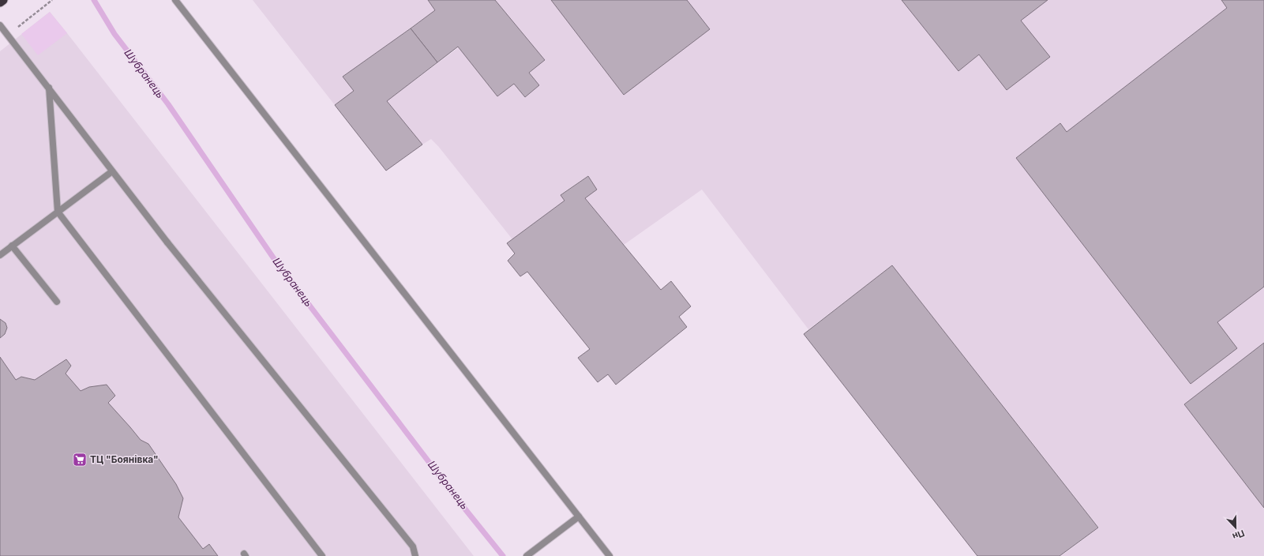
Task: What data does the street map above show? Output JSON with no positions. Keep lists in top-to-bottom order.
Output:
{
  "water": ["Шубранець"],
  "places": {
    "supermarket": ["ТЦ \"Боянівка\""]
  },
  "north": "bottom"
}
